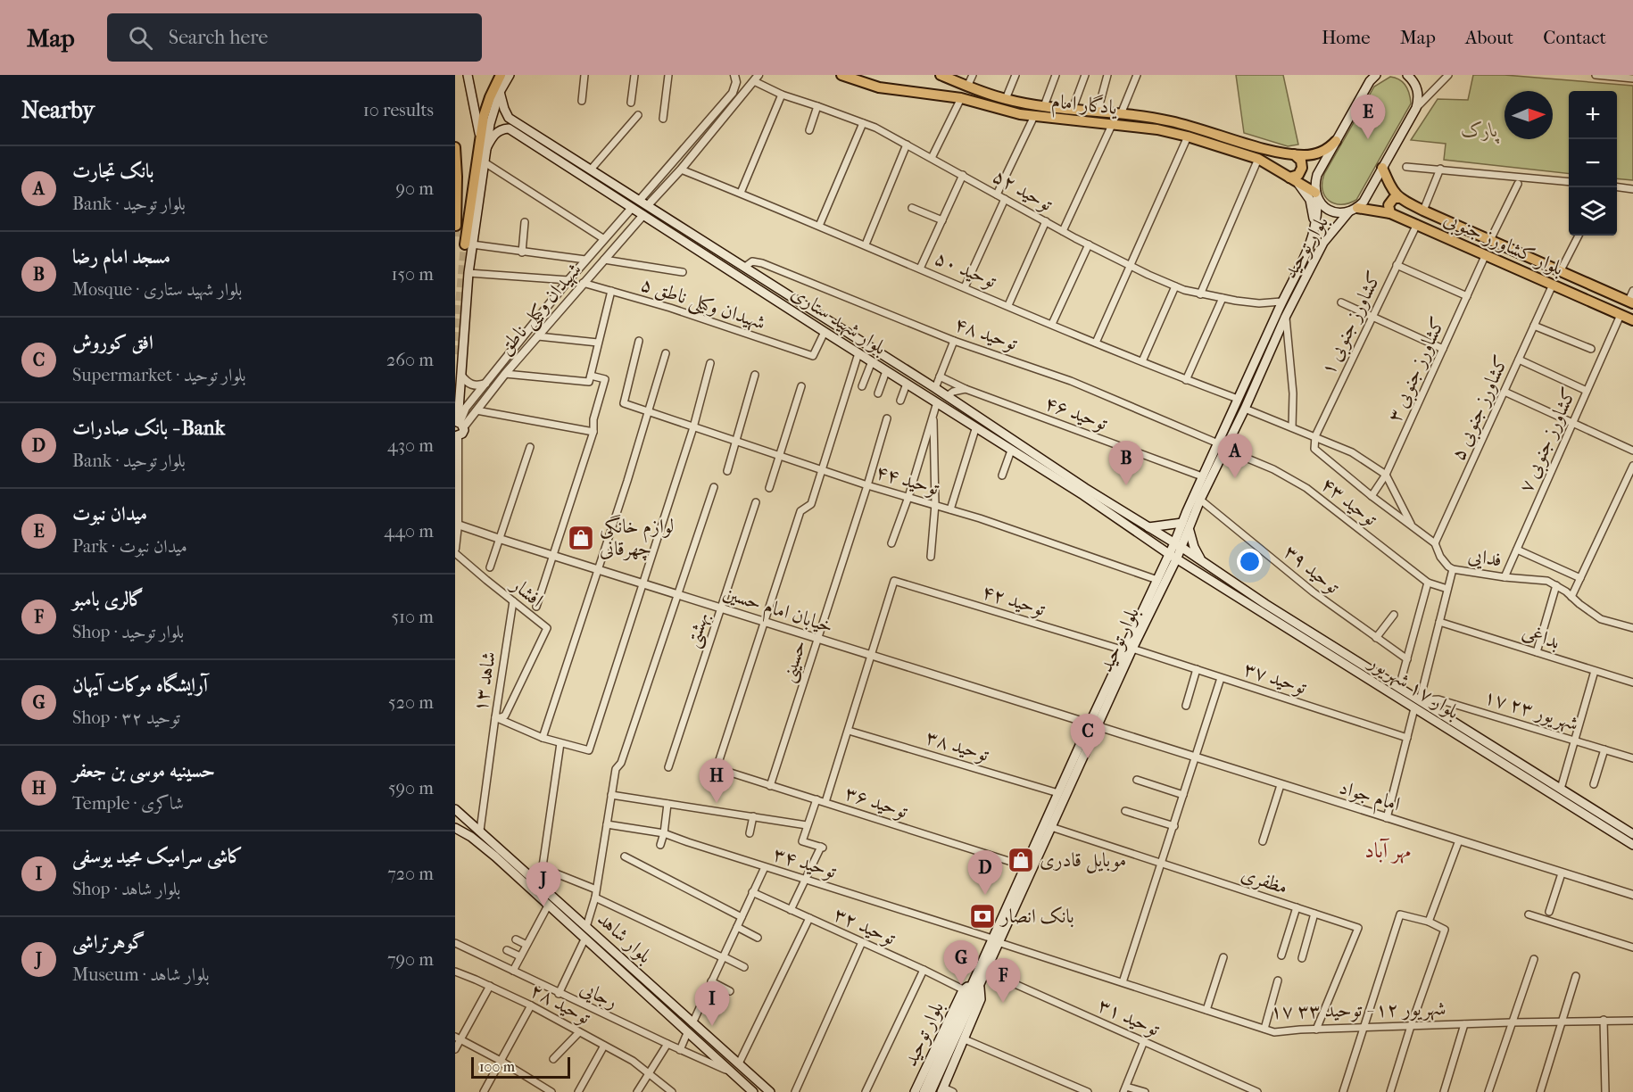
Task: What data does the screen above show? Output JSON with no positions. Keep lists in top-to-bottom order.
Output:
{
  "streets": {
    "main road": [
      "یادگار امام",
      "بلوار کشاورز جنوبی",
      "بلوار توحید",
      "بلوار شهید ستاری",
      "بلوار ۱۷ شهریور",
      "بلوار شاهد"
    ],
    "street": [
      "توحید ۵۲",
      "توحید ۵۰",
      "شهیدان وکیلی ناطق ۵",
      "شهیدان وکیلی ناطق",
      "کشاورز جنوبی ۱",
      "توحید ۴۸",
      "کشاورز جنوبی ۳",
      "کشاورز جنوبی ۵",
      "توحید ۴۶",
      "کشاورز جنوبی ۷",
      "توحید ۴۴",
      "توحید ۴۳",
      "فدایی",
      "توحید ۳۹",
      "افشار",
      "توحید ۴۲",
      "خیابان امام حسین",
      "بهشتی",
      "بداغی",
      "حسینی",
      "توحید ۳۷",
      "شاهد ۱۳",
      "۱۷ شهریور ۲۳",
      "توحید ۳۸",
      "امام جواد",
      "توحید ۳۶",
      "توحید ۳۴",
      "مظفری",
      "توحید ۳۲",
      "رجایی",
      "توحید ۲۸",
      "۱۷ شهریور ۱۲ - توحید ۳۳",
      "توحید ۳۱"
    ]
  },
  "crossings": [
    ["یادگار امام", "بلوار توحید"],
    ["توحید ۵۲", "بلوار توحید"],
    ["بلوار کشاورز جنوبی", "بلوار توحید"],
    ["بلوار کشاورز جنوبی", "کشاورز جنوبی ۱"],
    ["بلوار کشاورز جنوبی", "کشاورز جنوبی ۳"],
    ["بلوار کشاورز جنوبی", "کشاورز جنوبی ۵"],
    ["بلوار کشاورز جنوبی", "کشاورز جنوبی ۷"],
    ["بلوار توحید", "توحید ۵۰"],
    ["بلوار توحید", "بلوار شهید ستاری"],
    ["بلوار توحید", "توحید ۴۸"],
    ["بلوار توحید", "توحید ۴۶"],
    ["بلوار توحید", "توحید ۴۴"],
    ["بلوار توحید", "توحید ۴۳"],
    ["بلوار توحید", "توحید ۳۹"],
    ["بلوار توحید", "توحید ۴۲"],
    ["بلوار توحید", "خیابان امام حسین"],
    ["بلوار توحید", "توحید ۳۷"],
    ["بلوار توحید", "بلوار ۱۷ شهریور"],
    ["بلوار توحید", "توحید ۳۸"],
    ["بلوار توحید", "امام جواد"],
    ["بلوار توحید", "توحید ۳۶"],
    ["بلوار توحید", "توحید ۳۴"],
    ["بلوار توحید", "مظفری"],
    ["بلوار توحید", "توحید ۳۲"],
    ["بلوار توحید", "۱۷ شهریور ۱۲ - توحید ۳۳"],
    ["بلوار توحید", "توحید ۳۱"],
    ["شهیدان وکیلی ناطق ۵", "شهیدان وکیلی ناطق"],
    ["شهیدان وکیلی ناطق ۵", "بلوار شهید ستاری"],
    ["شهیدان وکیلی ناطق", "بلوار شهید ستاری"],
    ["بلوار شهید ستاری", "توحید ۴۸"],
    ["بلوار شهید ستاری", "بلوار ۱۷ شهریور"],
    ["کشاورز جنوبی ۱", "فدایی"],
    ["توحید ۴۸", "توحید ۴۳"],
    ["کشاورز جنوبی ۳", "فدایی"],
    ["کشاورز جنوبی ۵", "فدایی"],
    ["کشاورز جنوبی ۷", "فدایی"],
    ["توحید ۴۴", "حسینی"],
    ["افشار", "شاهد ۱۳"],
    ["توحید ۴۲", "خیابان امام حسین"],
    ["توحید ۴۲", "توحید ۳۷"],
    ["خیابان امام حسین", "بهشتی"],
    ["خیابان امام حسین", "حسینی"],
    ["خیابان امام حسین", "امام جواد"],
    ["خیابان امام حسین", "توحید ۳۶"],
    ["حسینی", "توحید ۳۶"],
    ["شاهد ۱۳", "بلوار شاهد"],
    ["بلوار ۱۷ شهریور", "۱۷ شهریور ۲۳"],
    ["توحید ۳۴", "۱۷ شهریور ۱۲ - توحید ۳۳"],
    ["مظفری", "۱۷ شهریور ۱۲ - توحید ۳۳"],
    ["بلوار شاهد", "رجایی"]
  ],
  "districts": ["مهر آباد"],
  "parks": ["پارک"],
  "places": {
    "shop": ["لوازم خانگی چهرقانی", "موبایل قادری"],
    "bank": ["بانک انصار"]
  },
  "scale_bar": "100 m",
  "north": "right",
  "page": {
    "header": "Map",
    "search": "Search here",
    "nav": [
      "Home",
      "Map",
      "About",
      "Contact"
    ],
    "heading": ["Nearby", "10 results"],
    "map_buttons": ["+", "−"],
    "pins": [
      "E",
      "A",
      "B",
      "C",
      "H",
      "D",
      "J",
      "G",
      "F",
      "I"
    ],
    "list": [
      {
        "mark": "A",
        "name": "بانک تجارت",
        "note": "Bank · بلوار توحید",
        "value": "90 m"
      },
      {
        "mark": "B",
        "name": "مسجد امام رضا",
        "note": "Mosque · بلوار شهید ستاری",
        "value": "150 m"
      },
      {
        "mark": "C",
        "name": "افق کوروش",
        "note": "Supermarket · بلوار توحید",
        "value": "260 m"
      },
      {
        "mark": "D",
        "name": "بانک صادرات - Bank",
        "note": "Bank · بلوار توحید",
        "value": "430 m"
      },
      {
        "mark": "E",
        "name": "میدان نبوت",
        "note": "Park · میدان نبوت",
        "value": "440 m"
      },
      {
        "mark": "F",
        "name": "گالری بامبو",
        "note": "Shop · بلوار توحید",
        "value": "510 m"
      },
      {
        "mark": "G",
        "name": "آرایشگاه موکات آیهان",
        "note": "Shop · توحید ۳۲",
        "value": "520 m"
      },
      {
        "mark": "H",
        "name": "حسینیه موسی بن جعفر",
        "note": "Temple · شاکری",
        "value": "590 m"
      },
      {
        "mark": "I",
        "name": "کاشی سرامیک مجید یوسفی",
        "note": "Shop · بلوار شاهد",
        "value": "720 m"
      },
      {
        "mark": "J",
        "name": "گوهرتراشی",
        "note": "Museum · بلوار شاهد",
        "value": "790 m"
      }
    ],
    "scale": "100 m"
  }
}
